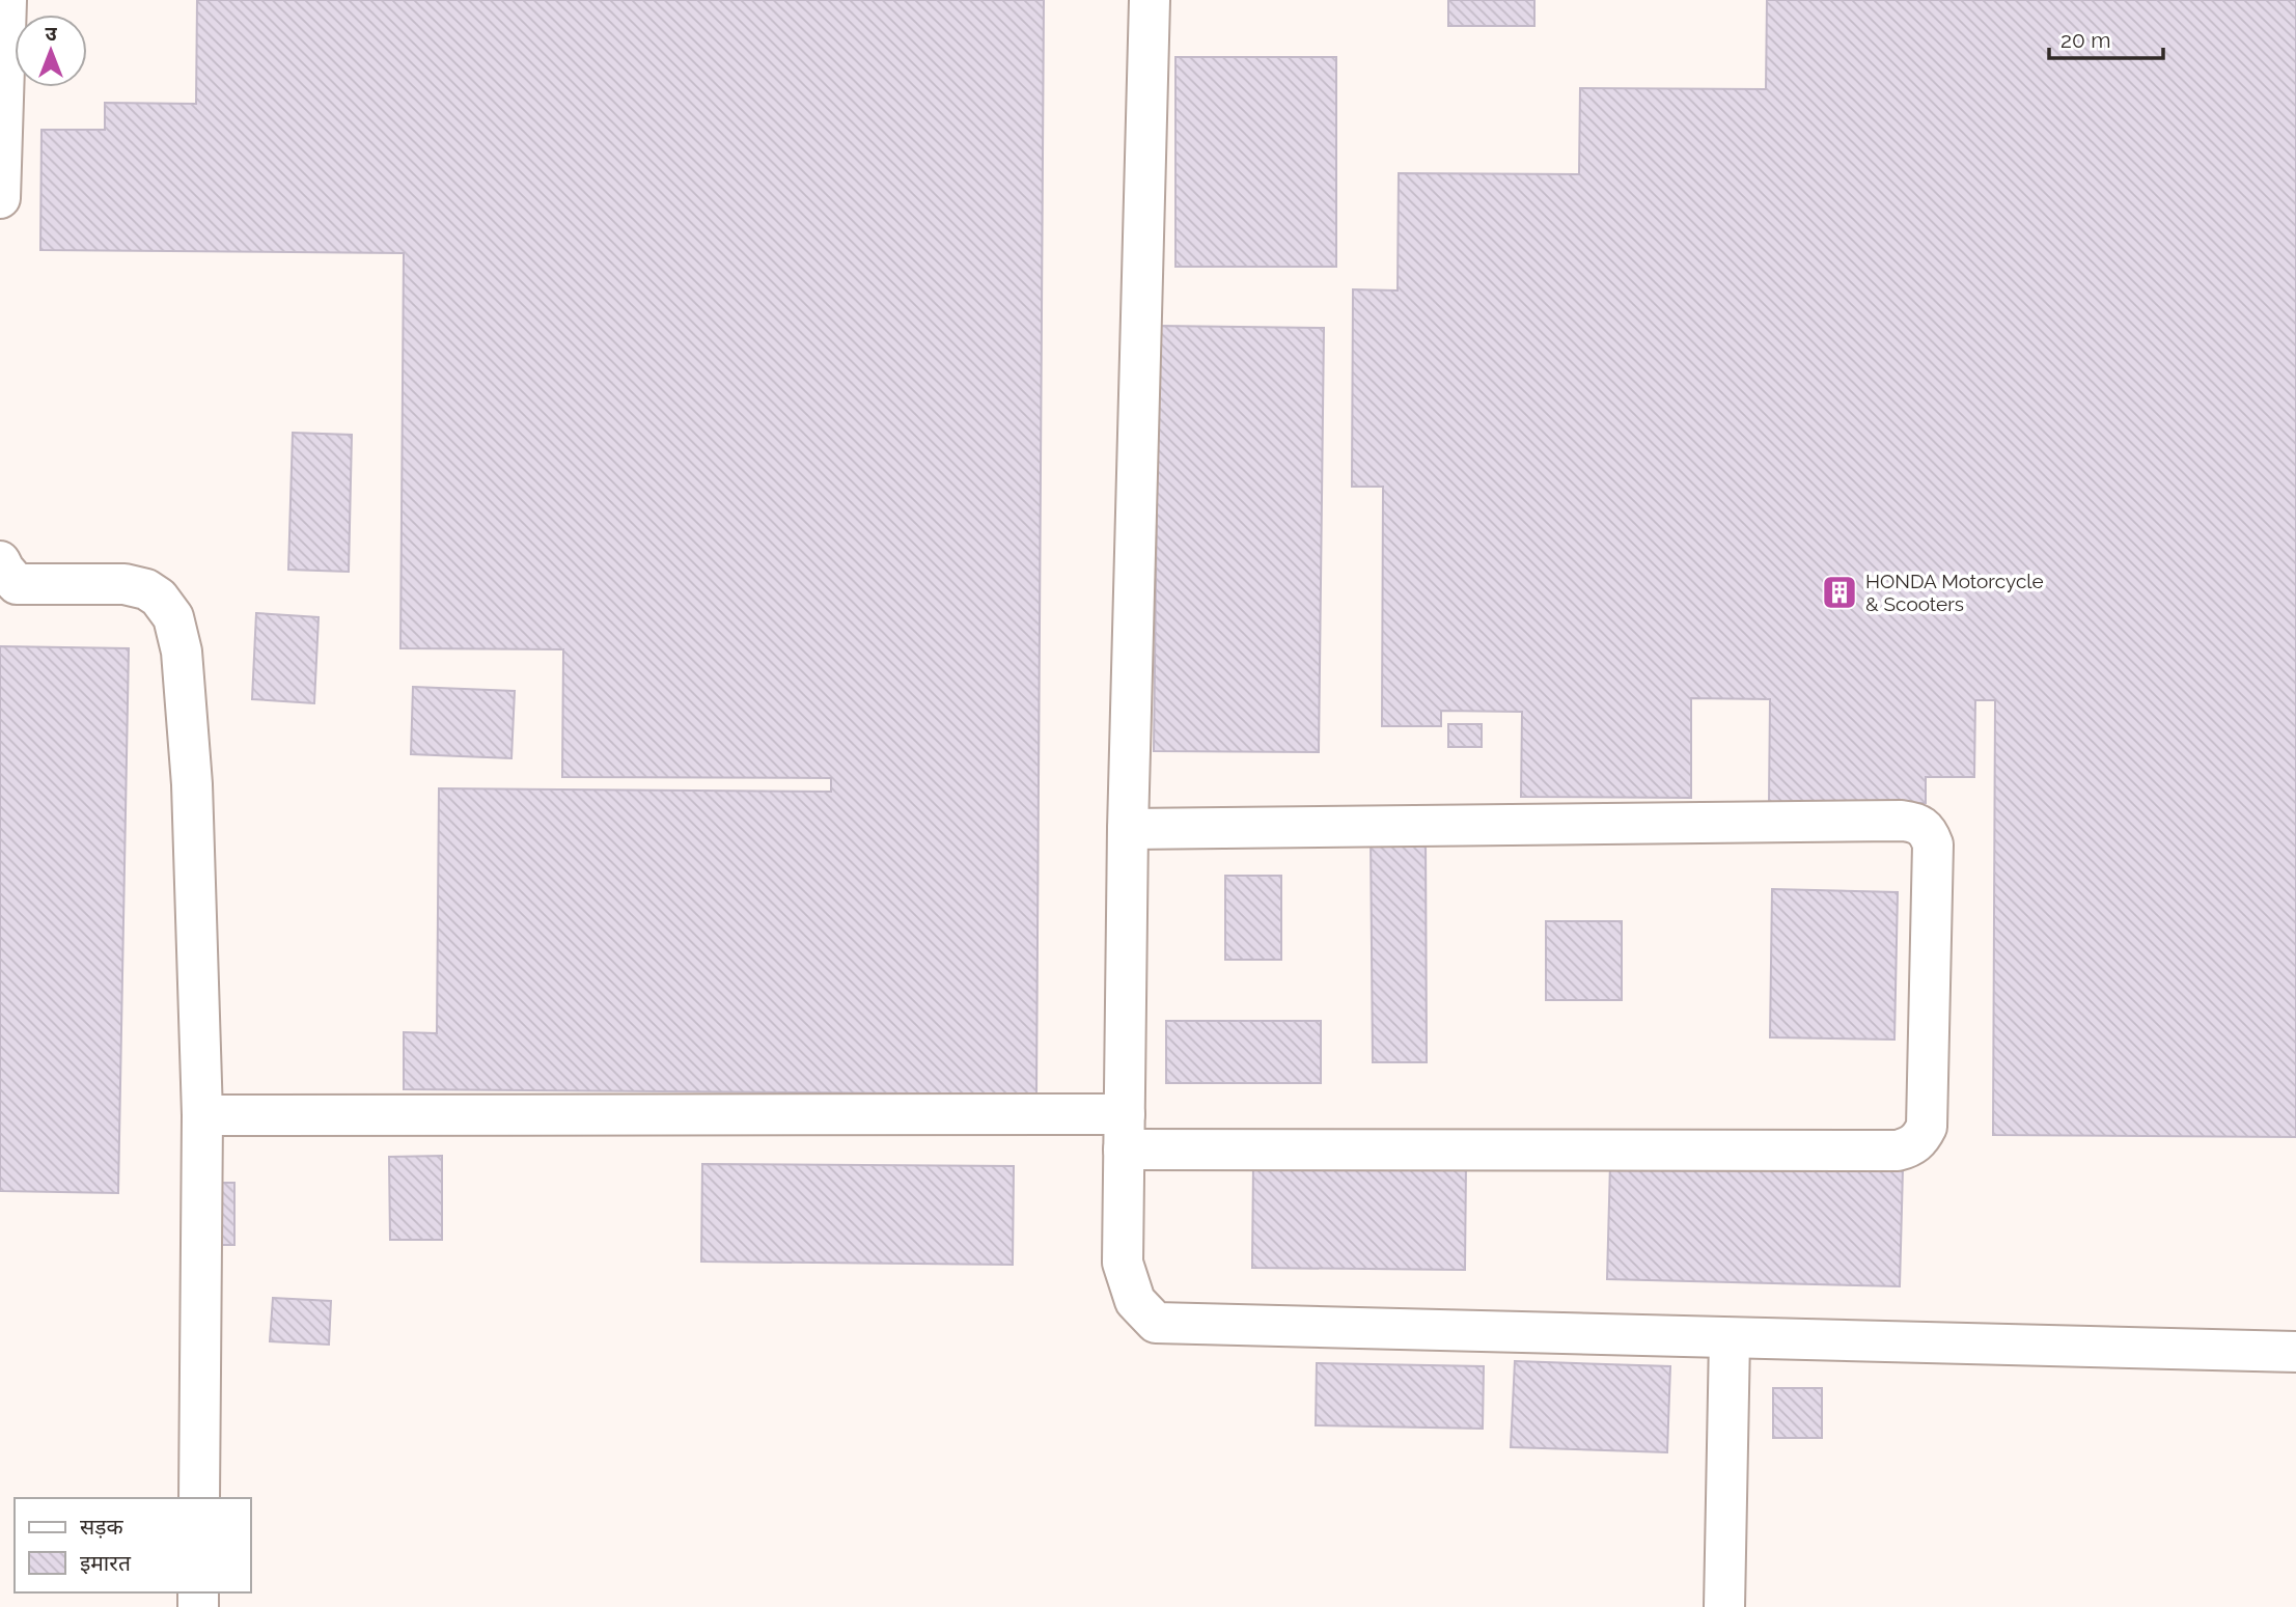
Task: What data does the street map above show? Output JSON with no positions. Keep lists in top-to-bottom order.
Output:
{
  "places": {
    "building": ["HONDA Motorcycle & Scooters"]
  },
  "legend": ["सड़क", "इमारत"],
  "scale_bar": "20 m",
  "north": "top"
}
